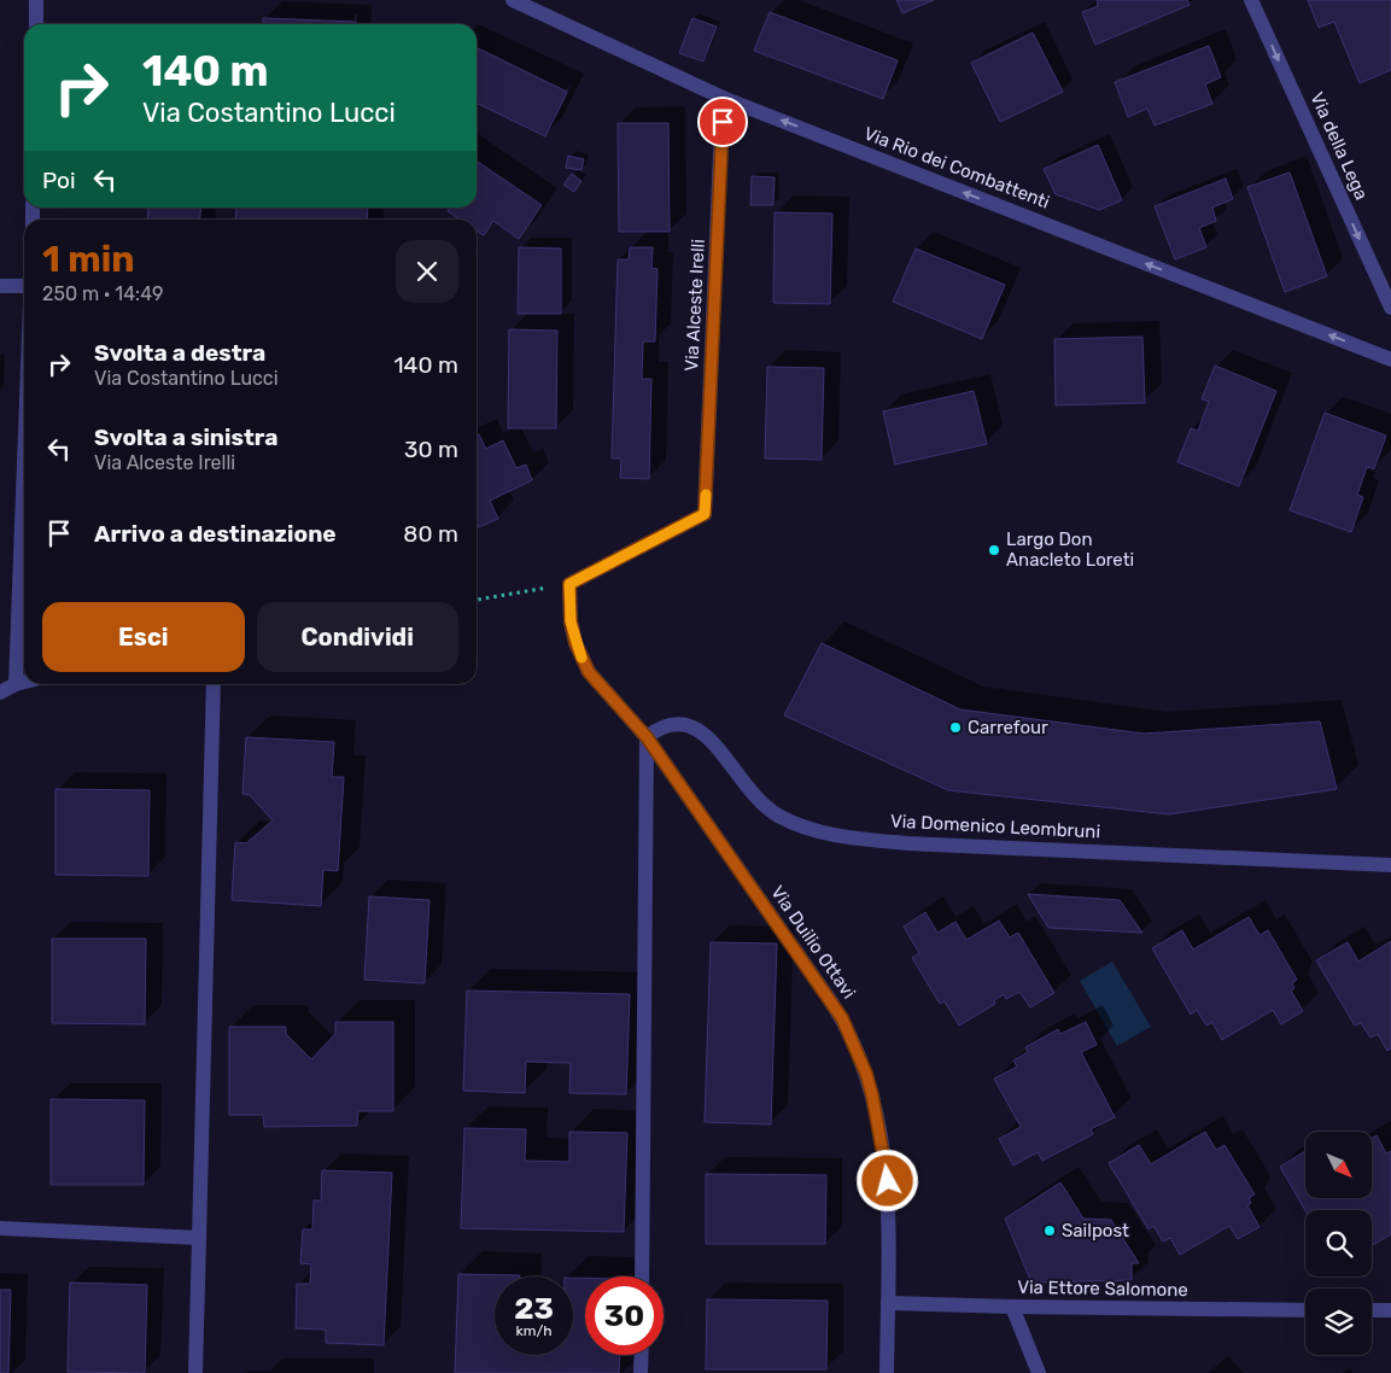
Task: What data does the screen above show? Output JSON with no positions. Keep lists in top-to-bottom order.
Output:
{
  "streets": {
    "street": [
      "Via della Lega",
      "Via Rio dei Combattenti",
      "Via Alceste Irelli",
      "Via Domenico Leombruni",
      "Via Duilio Ottavi",
      "Via Ettore Salomone"
    ]
  },
  "crossings": [
    ["Via Rio dei Combattenti", "Via Alceste Irelli"],
    ["Via Alceste Irelli", "Via Duilio Ottavi"],
    ["Via Domenico Leombruni", "Via Duilio Ottavi"],
    ["Via Duilio Ottavi", "Via Ettore Salomone"]
  ],
  "one_way": ["Via della Lega", "Via Rio dei Combattenti"],
  "places": ["Largo Don Anacleto Loreti", "Carrefour", "Sailpost"],
  "north": "bottom right",
  "page": {
    "turn": ["140 m", "Via Costantino Lucci"],
    "then": "Poi",
    "heading": ["1 min", "250 m · 14:49"],
    "list": [
      {
        "name": "Svolta a destra",
        "note": "Via Costantino Lucci",
        "value": "140 m"
      },
      {
        "name": "Svolta a sinistra",
        "note": "Via Alceste Irelli",
        "value": "30 m"
      },
      {
        "name": "Arrivo a destinazione",
        "value": "80 m"
      }
    ],
    "buttons": ["Esci", "Condividi"],
    "speed": "23 km/h",
    "limit": "30"
  }
}
